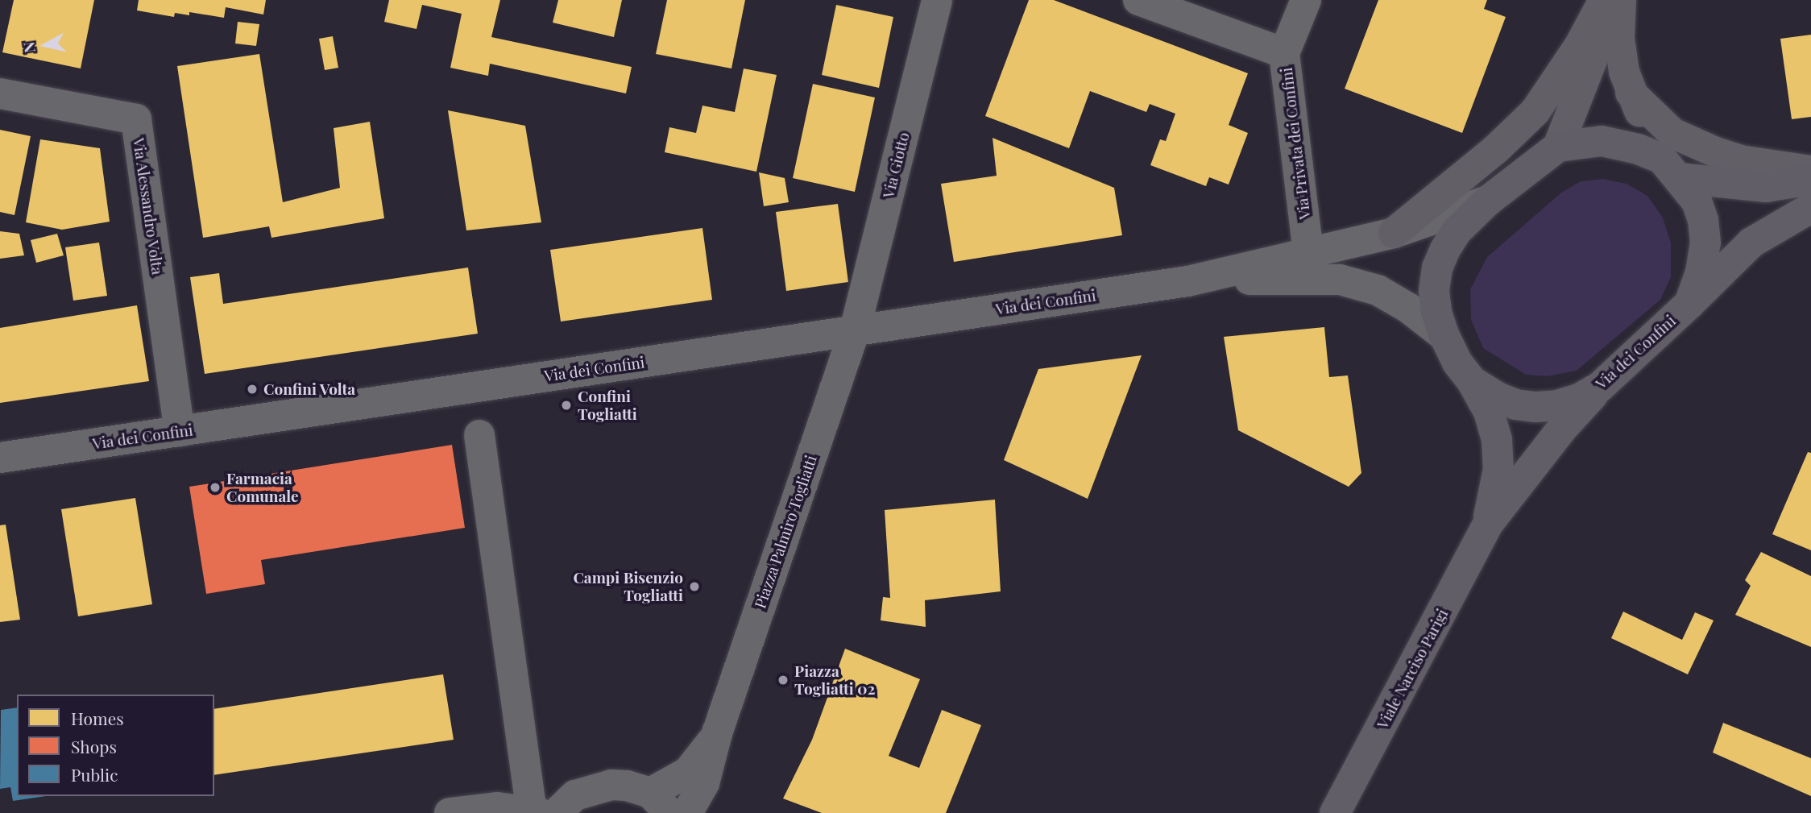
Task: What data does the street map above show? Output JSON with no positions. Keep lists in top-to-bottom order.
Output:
{
  "streets": {
    "main road": ["Via dei Confini", "Viale Narciso Parigi"],
    "street": [
      "Via Privata dei Confini",
      "Via Giotto",
      "Via Alessandro Volta",
      "Piazza Palmiro Togliatti"
    ]
  },
  "crossings": [
    ["Via Privata dei Confini", "Via dei Confini"],
    ["Via Giotto", "Via dei Confini"],
    ["Via Giotto", "Piazza Palmiro Togliatti"],
    ["Via Alessandro Volta", "Via dei Confini"],
    ["Via dei Confini", "Piazza Palmiro Togliatti"],
    ["Via dei Confini", "Viale Narciso Parigi"]
  ],
  "places": [
    "Confini Volta",
    "Confini Togliatti",
    "Farmacia Comunale",
    "Campi Bisenzio Togliatti",
    "Piazza Togliatti 02"
  ],
  "legend": ["Homes", "Shops", "Public"],
  "north": "left"
}
